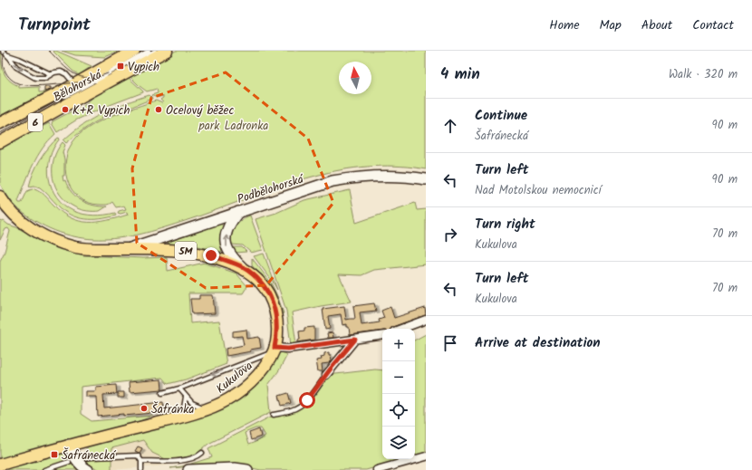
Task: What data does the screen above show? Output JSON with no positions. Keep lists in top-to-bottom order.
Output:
{
  "streets": {
    "main road": [
      "Bělohorská",
      "6",
      "5M",
      "Kukulova"
    ],
    "street": ["Podbělohorská"]
  },
  "crossings": [
    ["Podbělohorská", "Kukulova"],
    ["5M", "Kukulova"]
  ],
  "parks": ["park Ladronka"],
  "places": {
    "transit": ["Vypich", "Šafránecká"],
    "other": ["K+R Vypich", "Ocelový běžec", "Šafránka"]
  },
  "north": "top",
  "page": {
    "header": "Turnpoint",
    "nav": [
      "Home",
      "Map",
      "About",
      "Contact"
    ],
    "heading": ["4 min", "Walk · 320 m"],
    "list": [
      ["Continue", "Šafránecká", "90 m"],
      ["Turn left", "Nad Motolskou nemocnicí", "90 m"],
      ["Turn right", "Kukulova", "70 m"],
      ["Turn left", "Kukulova", "70 m"],
      "Arrive at destination"
    ],
    "map_buttons": ["+", "−"]
  }
}
